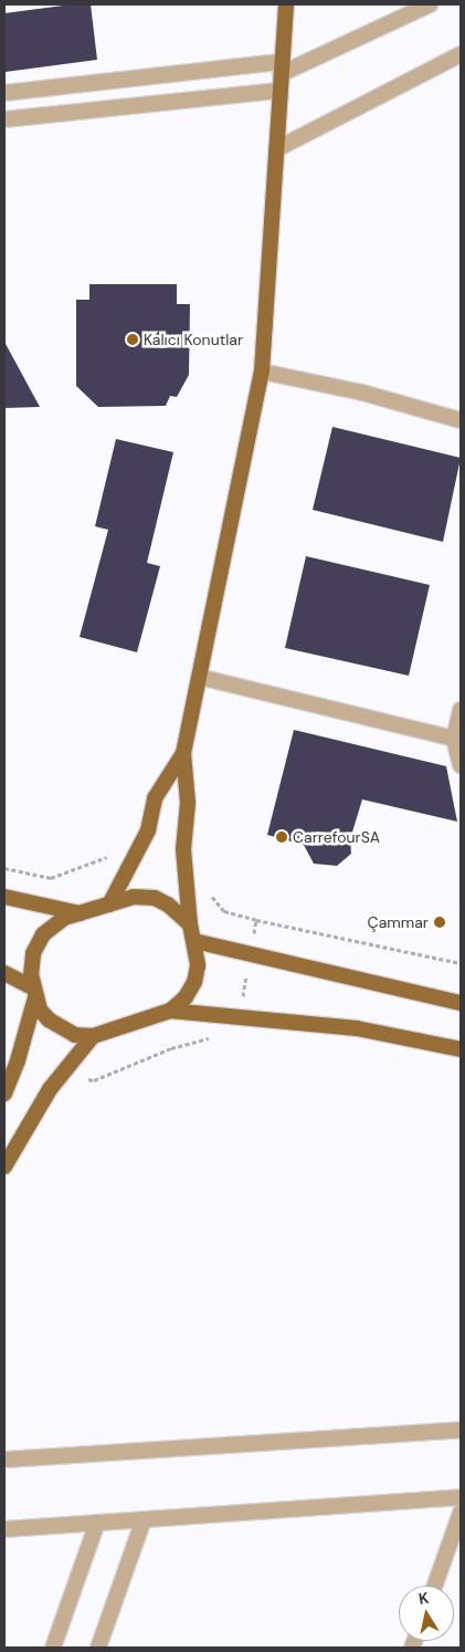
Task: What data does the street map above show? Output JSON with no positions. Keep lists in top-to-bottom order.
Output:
{
  "places": ["Kalıcı Konutlar", "CarrefourSA", "Çammar"],
  "north": "top"
}
